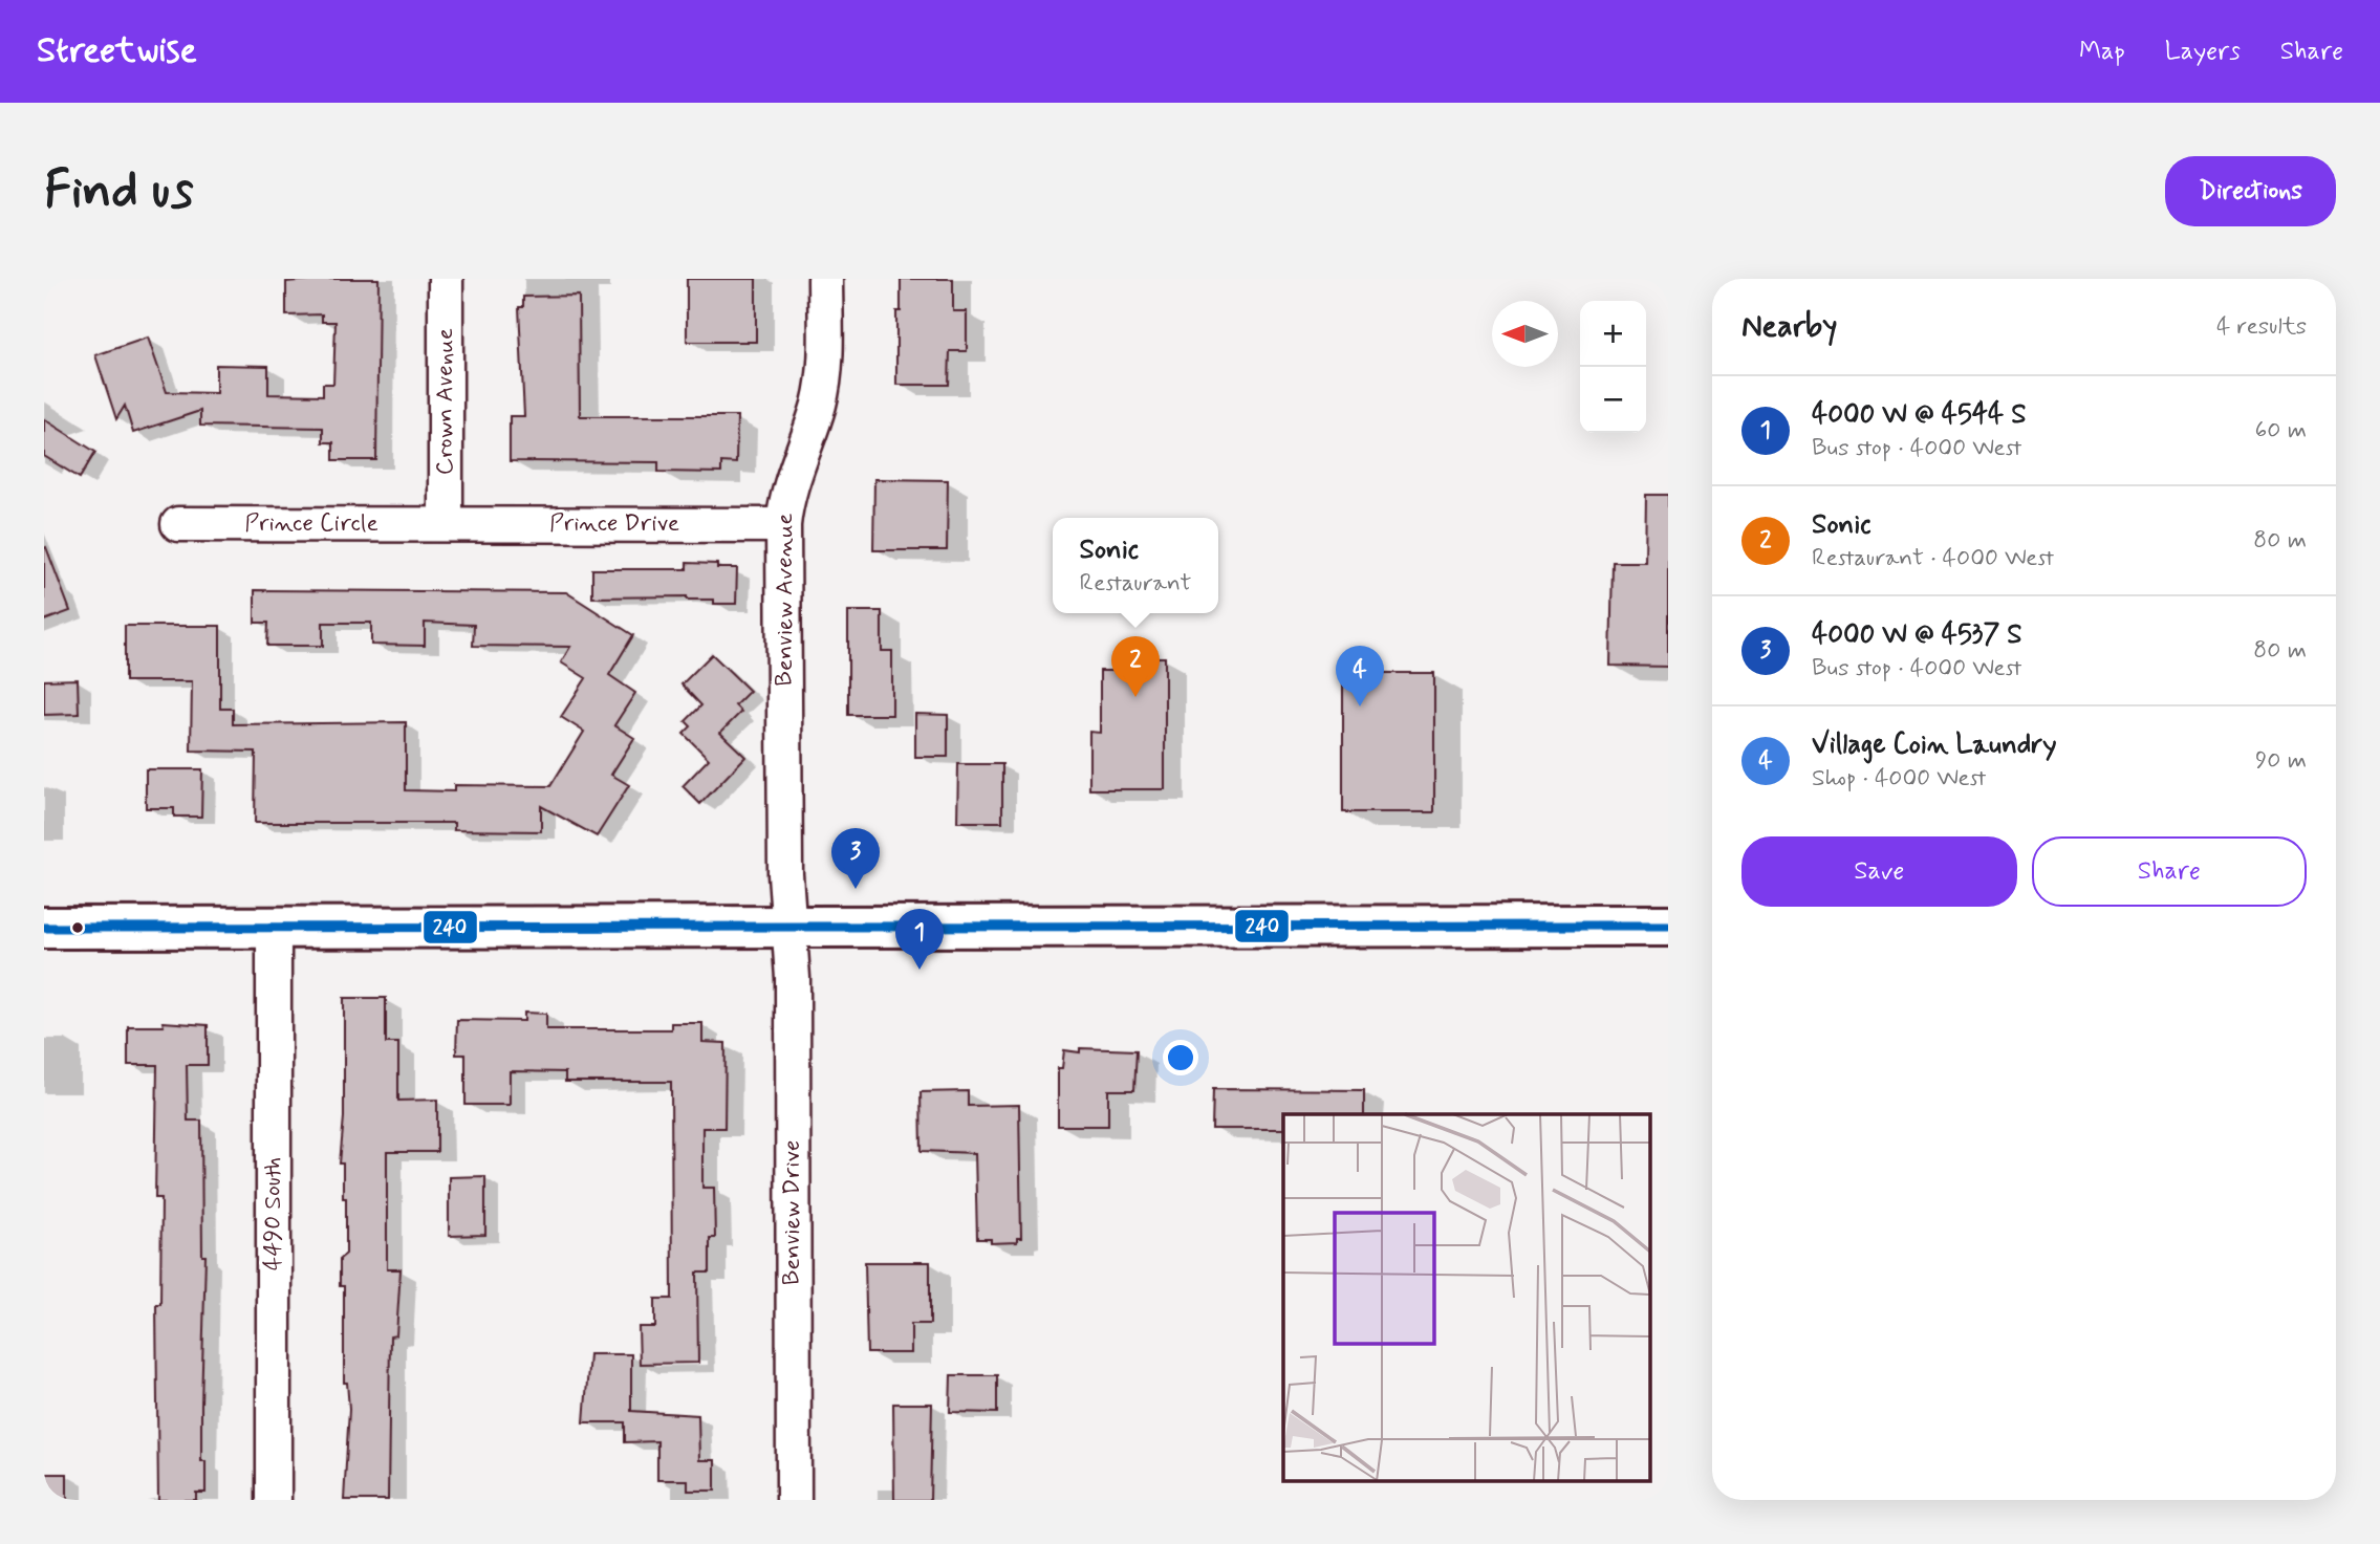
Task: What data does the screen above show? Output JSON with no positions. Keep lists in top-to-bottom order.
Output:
{
  "streets": {
    "street": [
      "Crown Avenue",
      "Prince Circle",
      "Prince Drive",
      "Benview Avenue",
      "Benview Drive",
      "4490 South"
    ]
  },
  "crossings": [
    ["Crown Avenue", "Prince Circle"],
    ["Crown Avenue", "Prince Drive"],
    ["Prince Circle", "Prince Drive"],
    ["Prince Drive", "Benview Avenue"],
    ["Benview Avenue", "Benview Drive"]
  ],
  "lines": ["transit line 240"],
  "north": "left",
  "page": {
    "header": "Streetwise",
    "nav": ["Map", "Layers", "Share"],
    "buttons": [
      "Directions",
      ["Save", "Share"]
    ],
    "title": "Find us",
    "heading": ["Nearby", "4 results"],
    "map_buttons": ["+", "−"],
    "list": [
      {
        "mark": "1",
        "name": "4000 W @ 4544 S",
        "note": "Bus stop · 4000 West",
        "value": "60 m"
      },
      {
        "mark": "2",
        "name": "Sonic",
        "note": "Restaurant · 4000 West",
        "value": "80 m"
      },
      {
        "mark": "3",
        "name": "4000 W @ 4537 S",
        "note": "Bus stop · 4000 West",
        "value": "80 m"
      },
      {
        "mark": "4",
        "name": "Village Coin Laundry",
        "note": "Shop · 4000 West",
        "value": "90 m"
      }
    ],
    "popup": ["Sonic", "Restaurant"],
    "pins": [
      "2",
      "4",
      "3",
      "1"
    ]
  }
}
